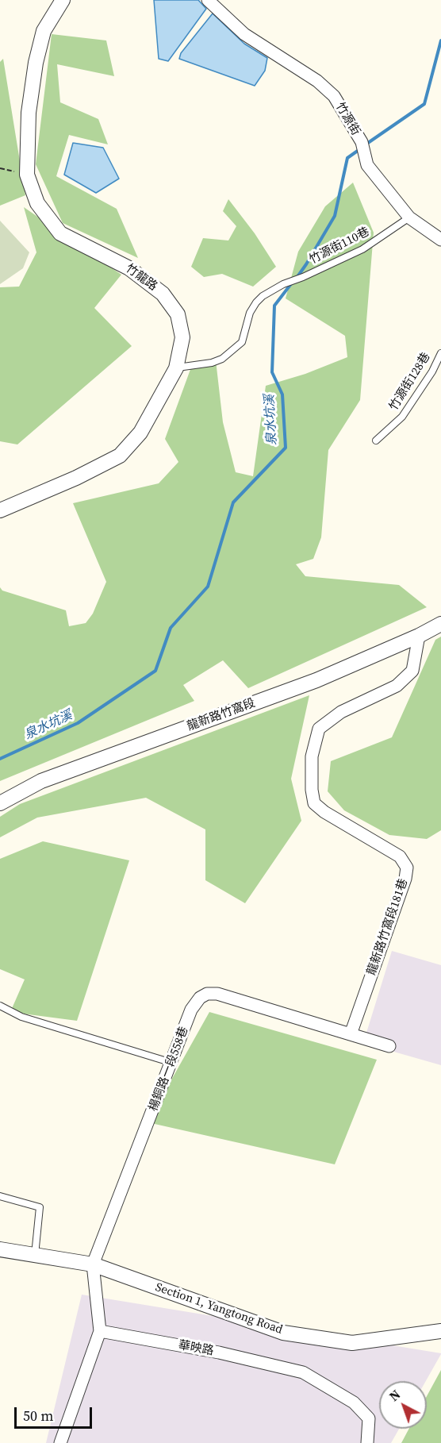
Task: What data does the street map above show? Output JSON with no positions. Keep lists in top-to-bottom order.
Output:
{
  "streets": {
    "street": [
      "竹源街",
      "竹龍路",
      "龍新路竹窩段",
      "龍新路竹窩段181巷",
      "楊銅路一段558巷",
      "Section 1, Yangtong Road",
      "華映路"
    ],
    "lane": ["竹源街110巷", "竹源街128巷"]
  },
  "crossings": [
    ["竹源街", "竹源街110巷"],
    ["竹源街110巷", "竹龍路"],
    ["龍新路竹窩段", "龍新路竹窩段181巷"],
    ["龍新路竹窩段181巷", "楊銅路一段558巷"],
    ["楊銅路一段558巷", "Section 1, Yangtong Road"],
    ["楊銅路一段558巷", "華映路"]
  ],
  "water": ["泉水坑溪"],
  "scale_bar": "50 m",
  "north": "top left"
}
